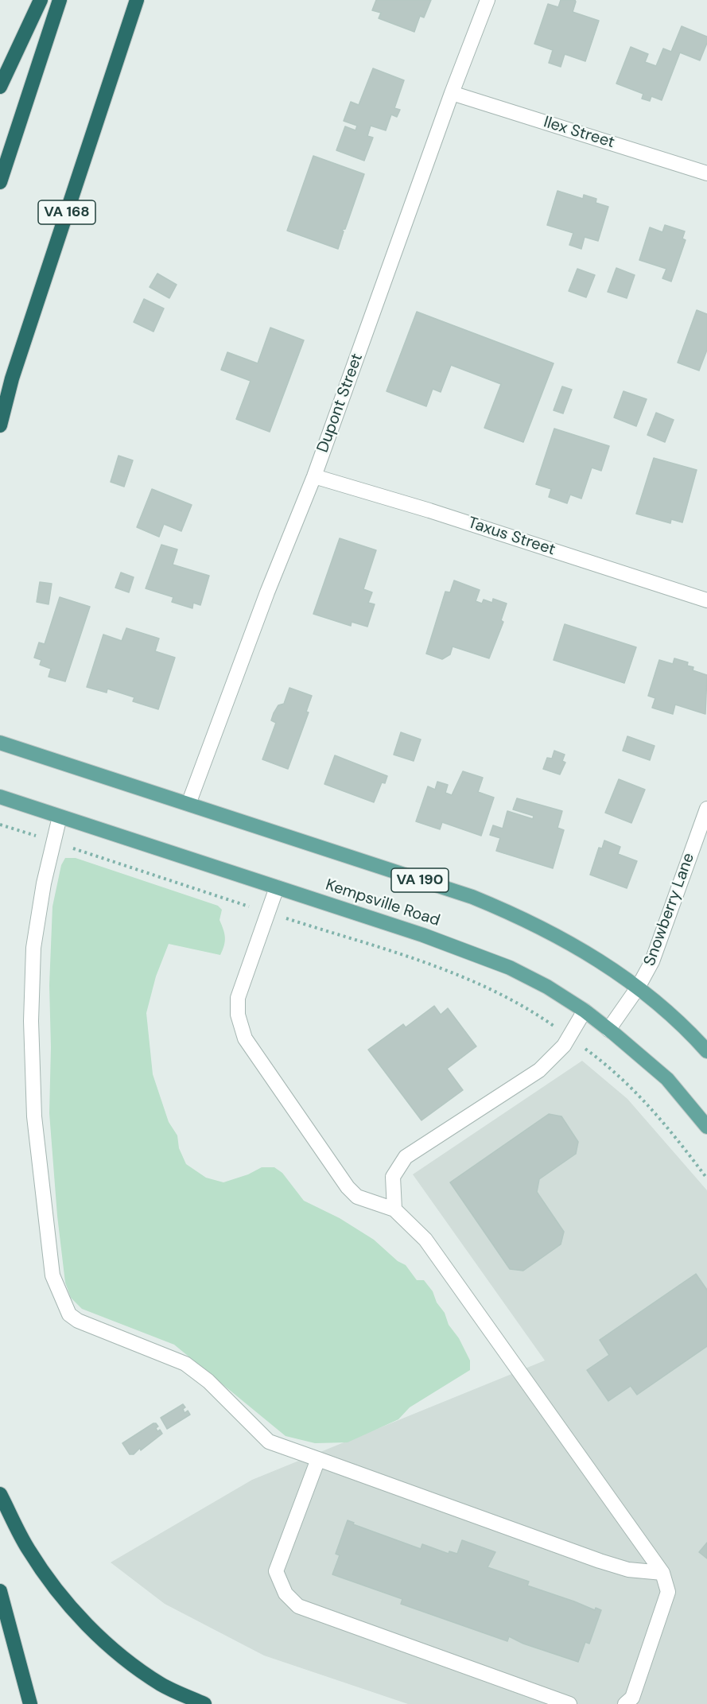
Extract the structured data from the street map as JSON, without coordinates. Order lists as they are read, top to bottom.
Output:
{
  "streets": {
    "highway": ["VA 168"],
    "main road": ["VA 190", "Kempsville Road"],
    "street": [
      "Ilex Street",
      "Dupont Street",
      "Taxus Street",
      "Snowberry Lane"
    ]
  },
  "crossings": [
    ["Ilex Street", "Dupont Street"],
    ["Dupont Street", "Taxus Street"],
    ["Dupont Street", "VA 190"],
    ["VA 190", "Snowberry Lane"],
    ["Kempsville Road", "Snowberry Lane"]
  ]
}
